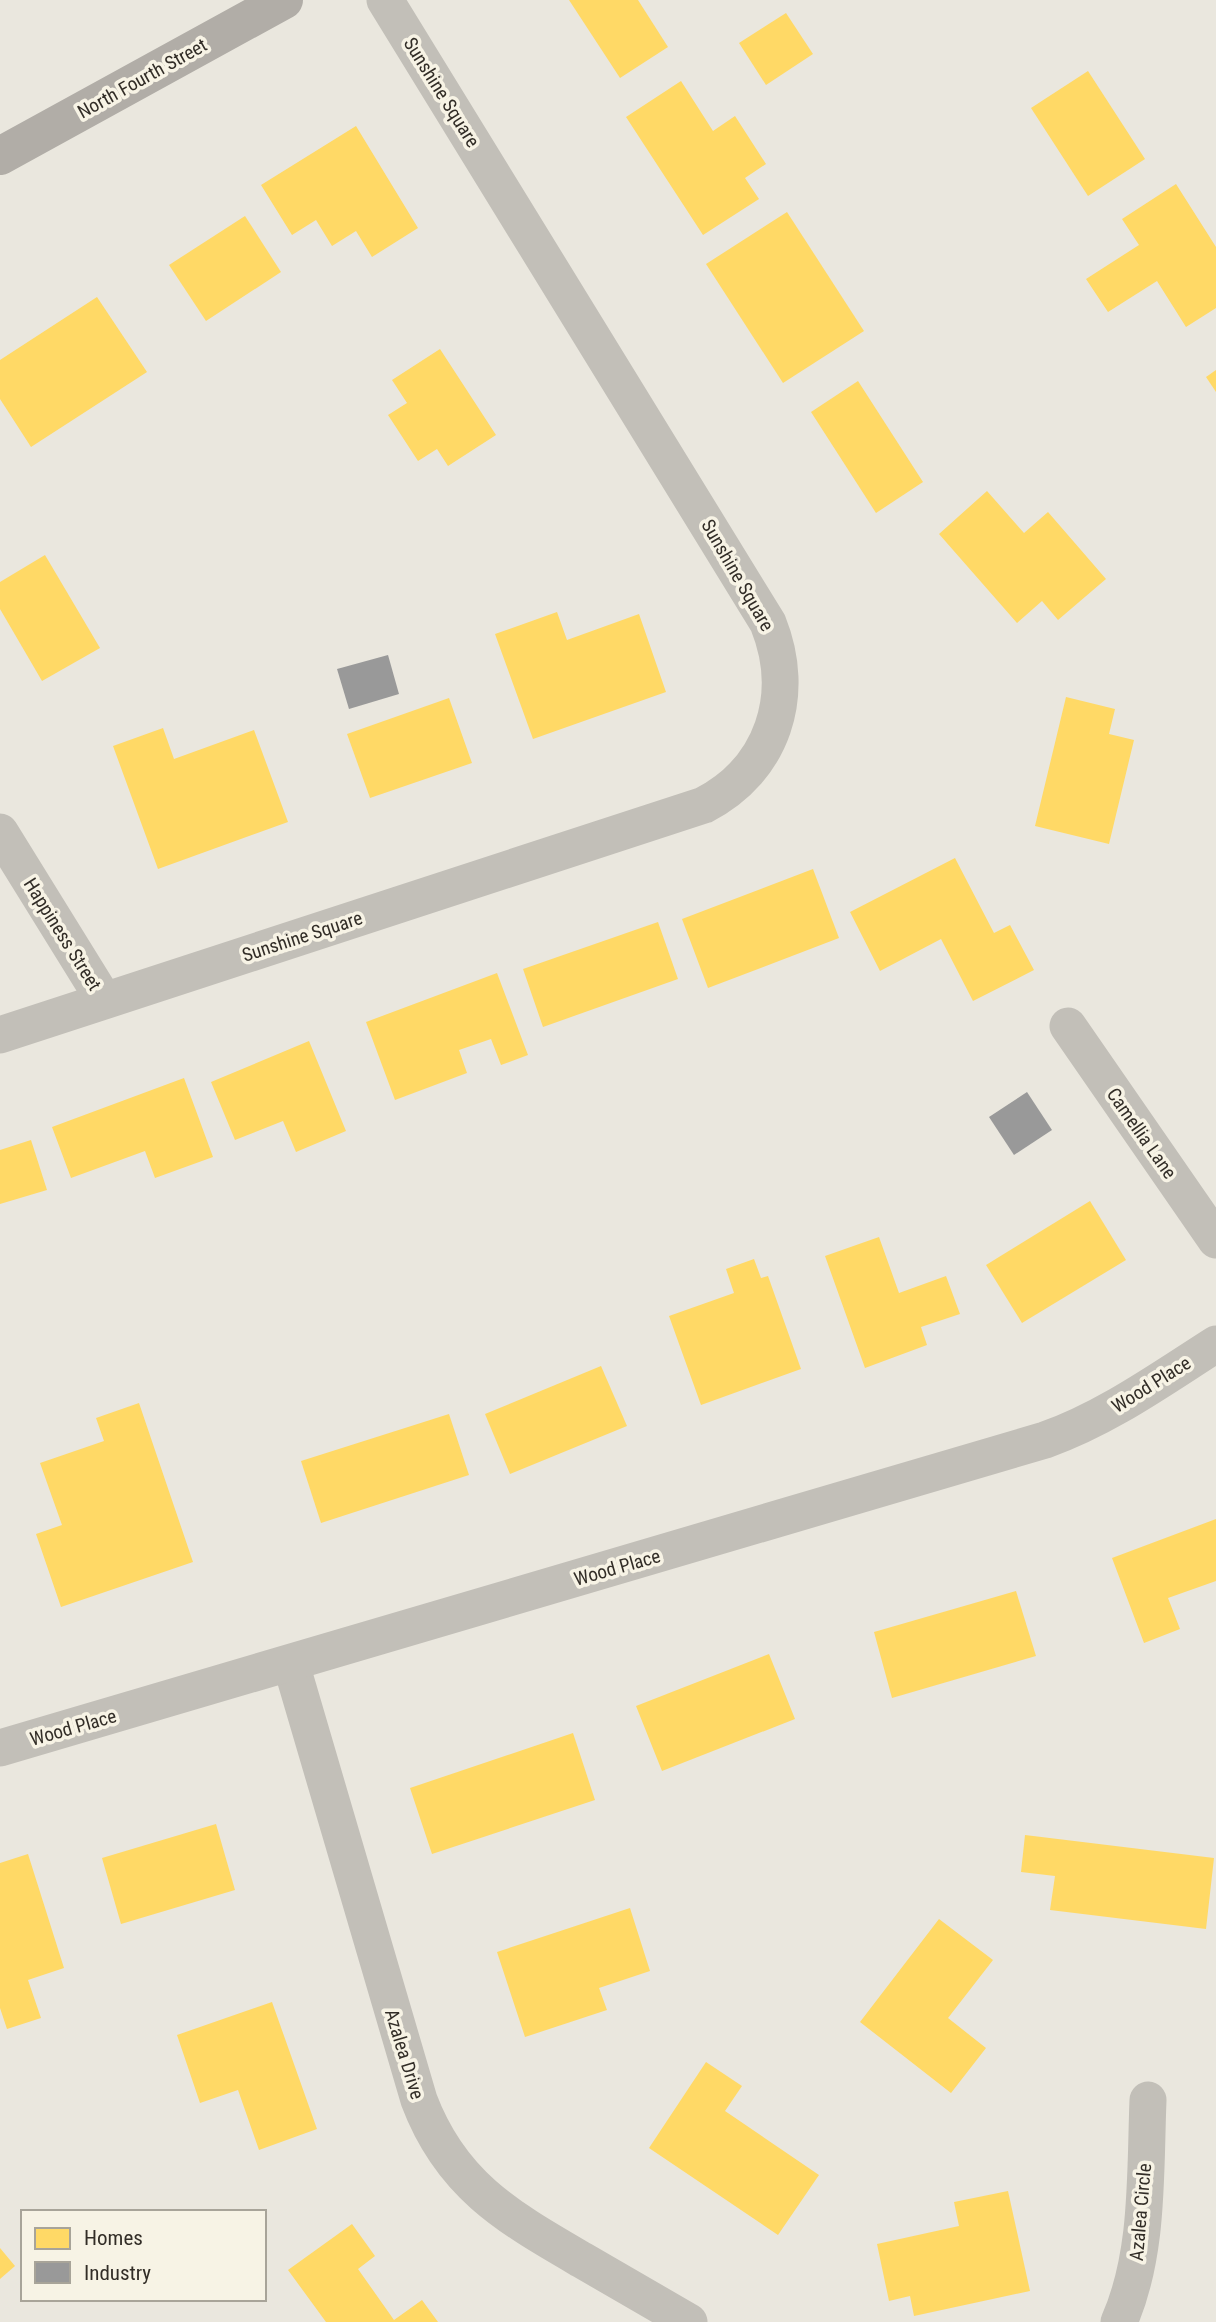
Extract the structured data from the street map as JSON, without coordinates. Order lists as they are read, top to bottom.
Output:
{
  "streets": {
    "main road": ["North Fourth Street"],
    "street": [
      "Sunshine Square",
      "Happiness Street",
      "Camellia Lane",
      "Wood Place",
      "Azalea Drive",
      "Azalea Circle"
    ]
  },
  "crossings": [
    ["Sunshine Square", "Happiness Street"],
    ["Wood Place", "Azalea Drive"]
  ],
  "legend": ["Homes", "Industry"]
}
